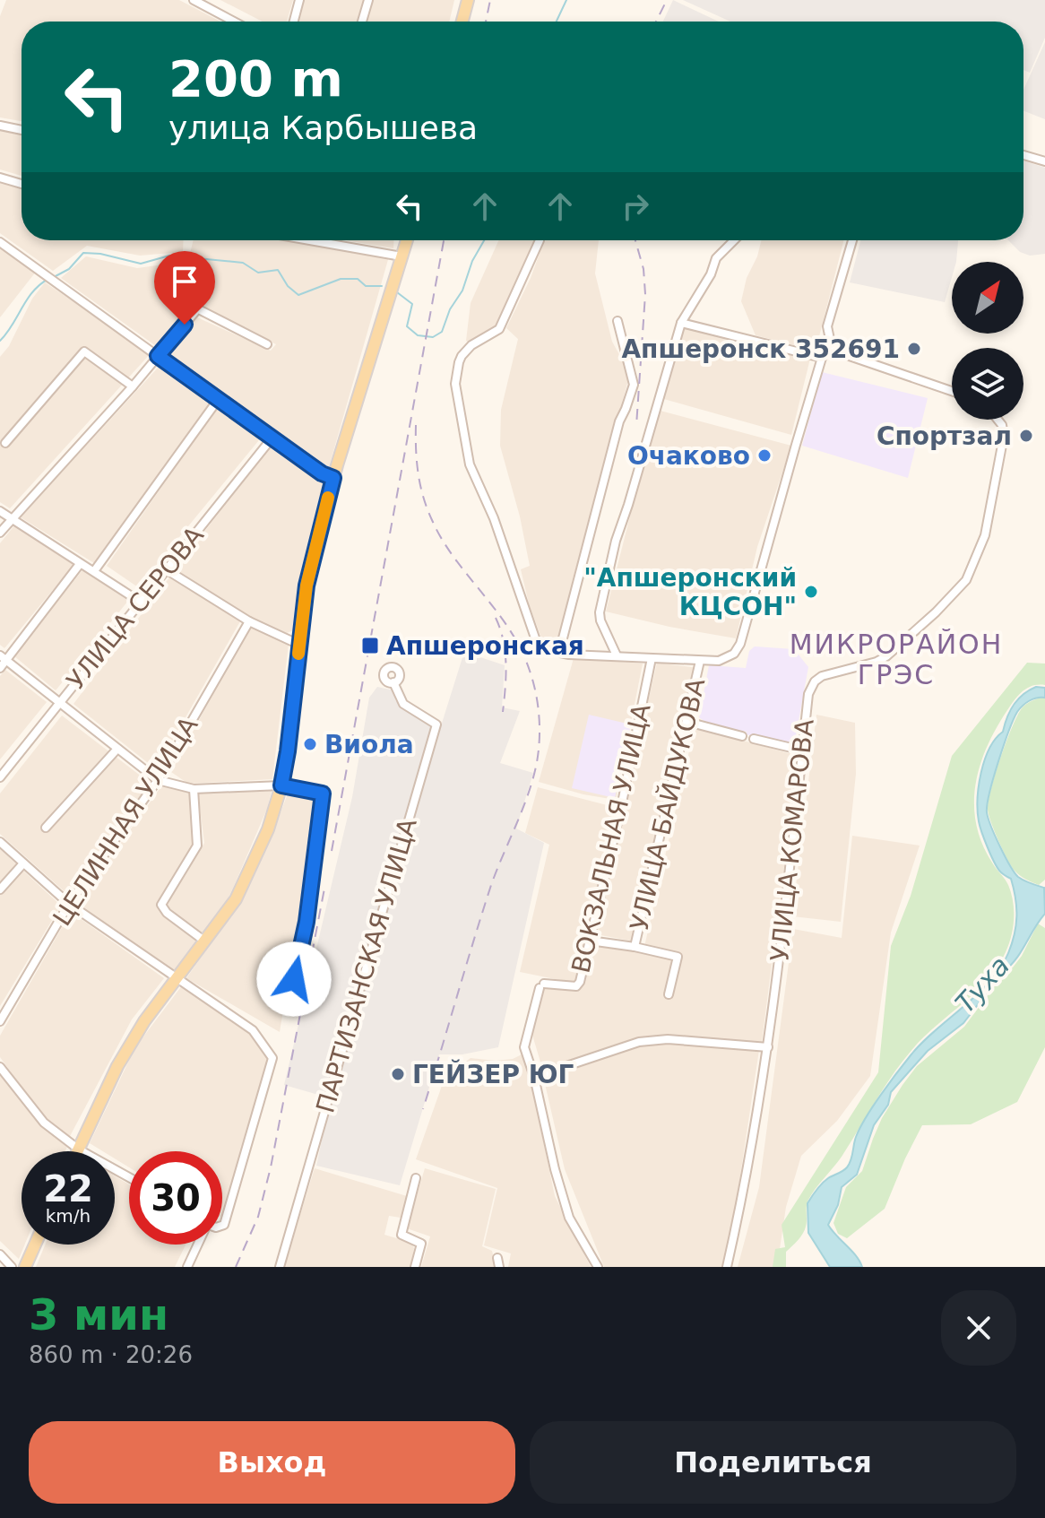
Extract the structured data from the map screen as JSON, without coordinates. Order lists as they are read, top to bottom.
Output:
{
  "streets": {
    "street": [
      "УЛИЦА СЕРОВА",
      "УЛИЦА БАЙДУКОВА",
      "ЦЕЛИННАЯ УЛИЦА",
      "ВОКЗАЛЬНАЯ УЛИЦА",
      "УЛИЦА КОМАРОВА",
      "ПАРТИЗАНСКАЯ УЛИЦА"
    ]
  },
  "districts": ["МИКРОРАЙОН ГРЭС"],
  "water": ["Туха"],
  "places": {
    "other": [
      "Апшеронск 352691",
      "Спортзал",
      "Очаково",
      "\"Апшеронский КЦСОН\"",
      "Виола",
      "ГЕЙЗЕР ЮГ"
    ],
    "transit": ["Апшеронская"]
  },
  "north": "top right",
  "page": {
    "turn": ["200 m", "улица Карбышева"],
    "speed": "22 km/h",
    "limit": "30",
    "heading": ["3 мин", "860 m · 20:26"],
    "buttons": ["Выход", "Поделиться"]
  }
}
